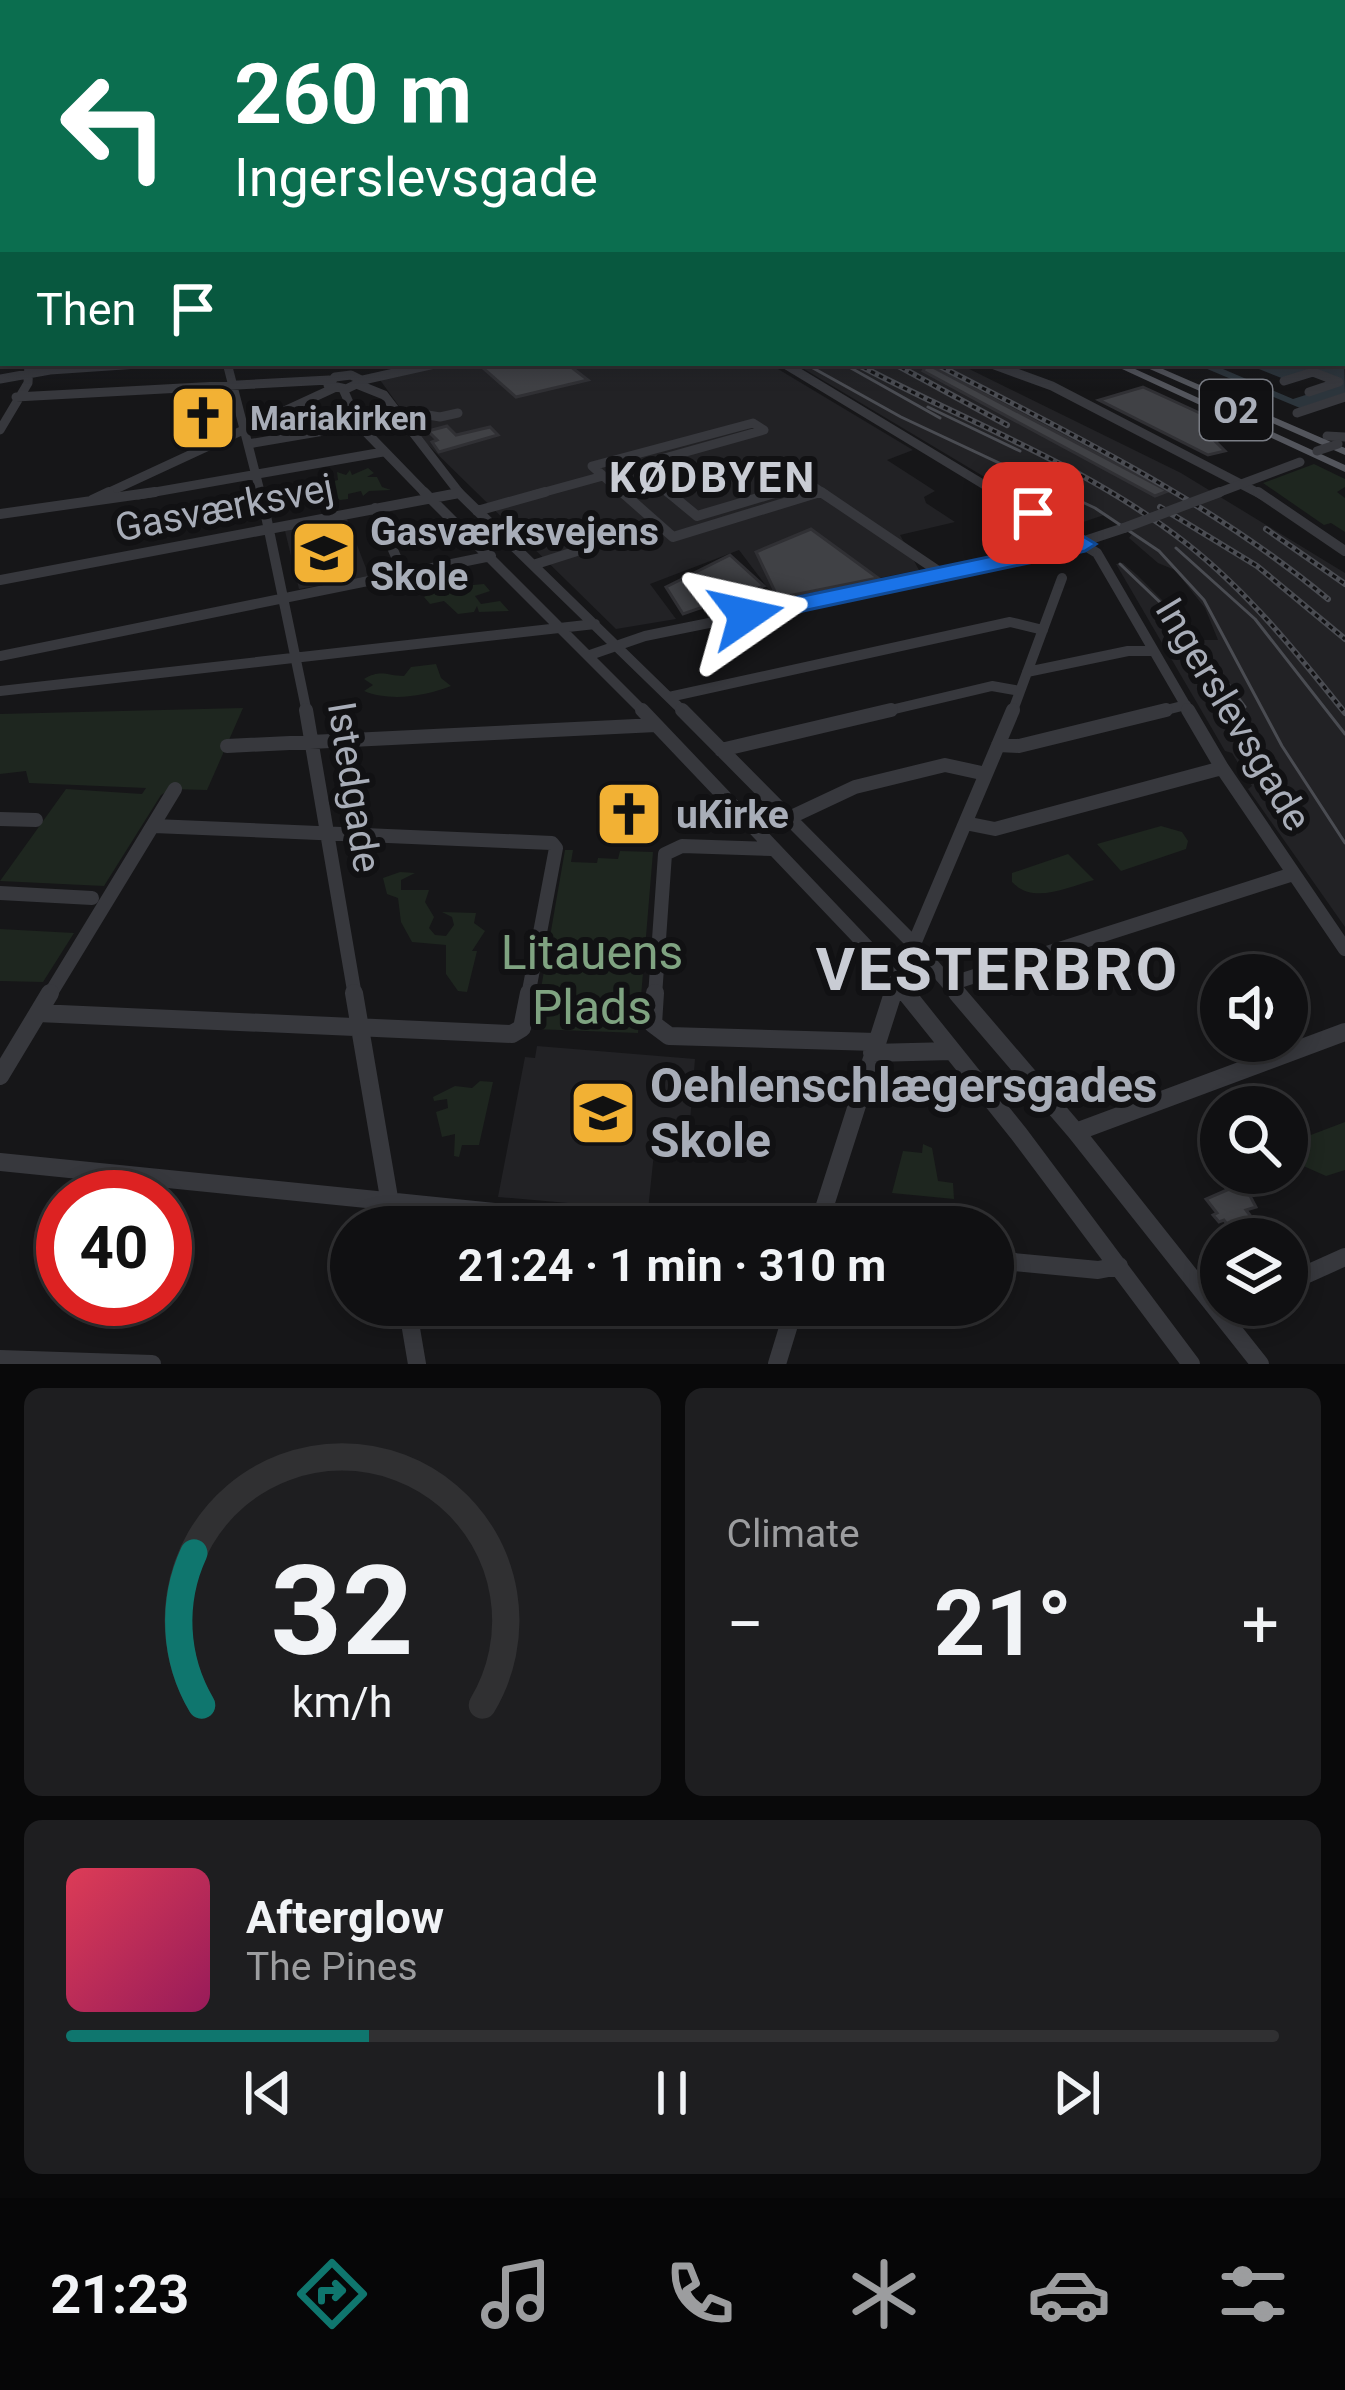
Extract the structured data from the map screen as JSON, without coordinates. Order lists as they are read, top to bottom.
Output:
{
  "streets": {
    "main road": ["O2"],
    "street": ["Gasværksvej", "Ingerslevsgade", "Istedgade"]
  },
  "crossings": [
    ["Gasværksvej", "Istedgade"]
  ],
  "districts": ["KØDBYEN", "VESTERBRO"],
  "parks": ["Litauens Plads"],
  "places": {
    "church": ["Mariakirken", "uKirke"],
    "school or university": ["Gasværksvejens Skole", "Oehlenschlægersgades Skole"]
  },
  "page": {
    "turn": ["260 m", "Ingerslevsgade"],
    "then": "Then",
    "limit": "40",
    "trip": "21:24 · 1 min · 310 m",
    "tile": "Climate",
    "heat": ["−", "21°", "+"],
    "song": ["Afterglow", "The Pines"],
    "tabs": "21:23",
    "gauge": ["32", "km/h"]
  }
}
